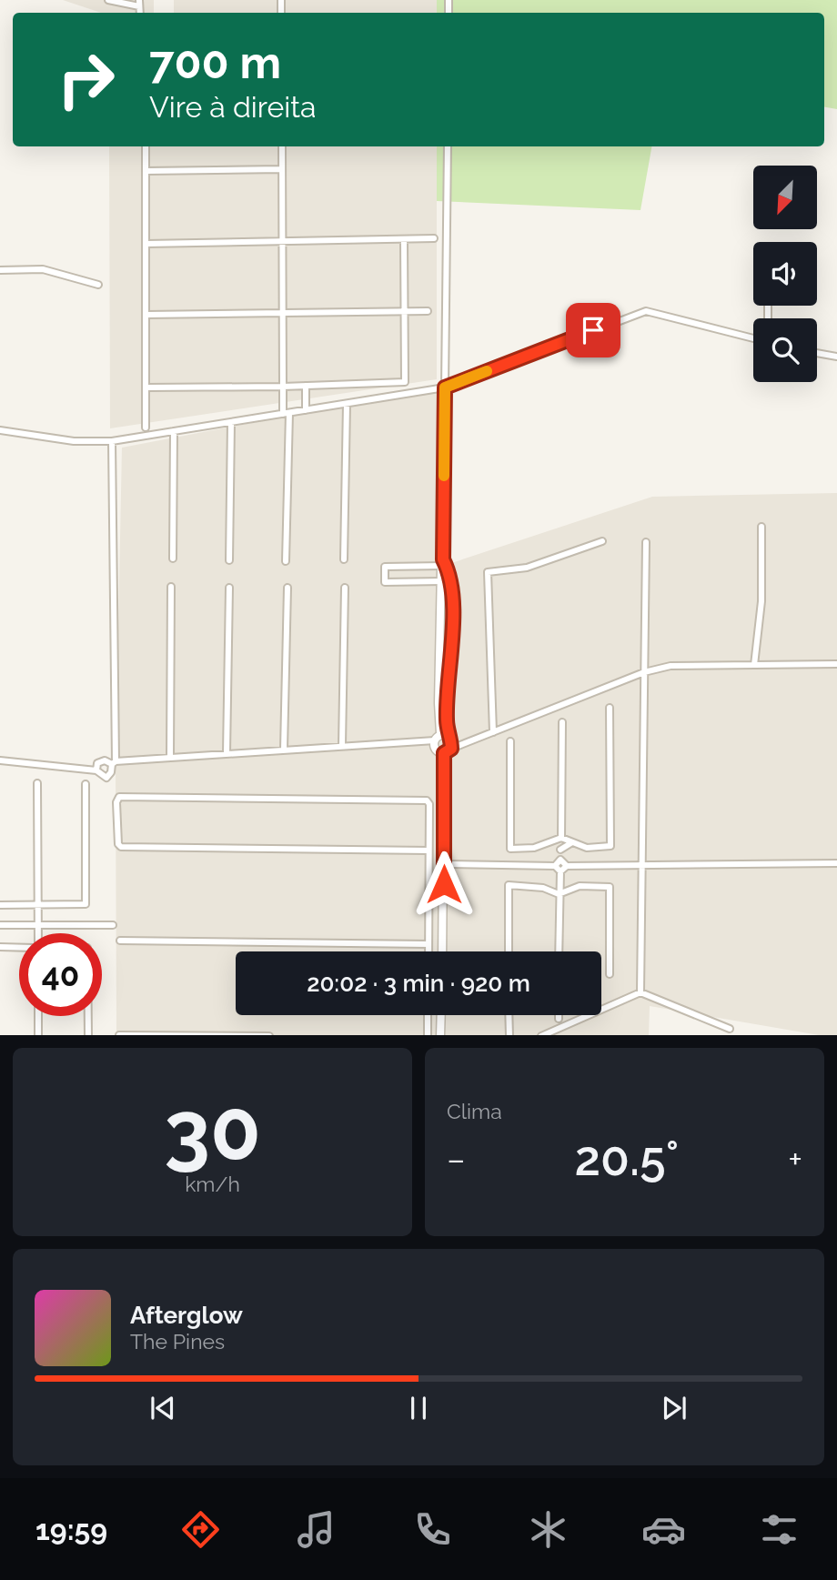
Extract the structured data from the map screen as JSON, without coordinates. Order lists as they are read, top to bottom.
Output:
{
  "north": "bottom left",
  "page": {
    "turn": ["700 m", "Vire à direita"],
    "limit": "40",
    "trip": "20:02 · 3 min · 920 m",
    "tile": [
      ["30", "km/h"],
      "Clima"
    ],
    "heat": ["−", "20.5°", "+"],
    "song": ["Afterglow", "The Pines"],
    "tabs": "19:59"
  }
}
